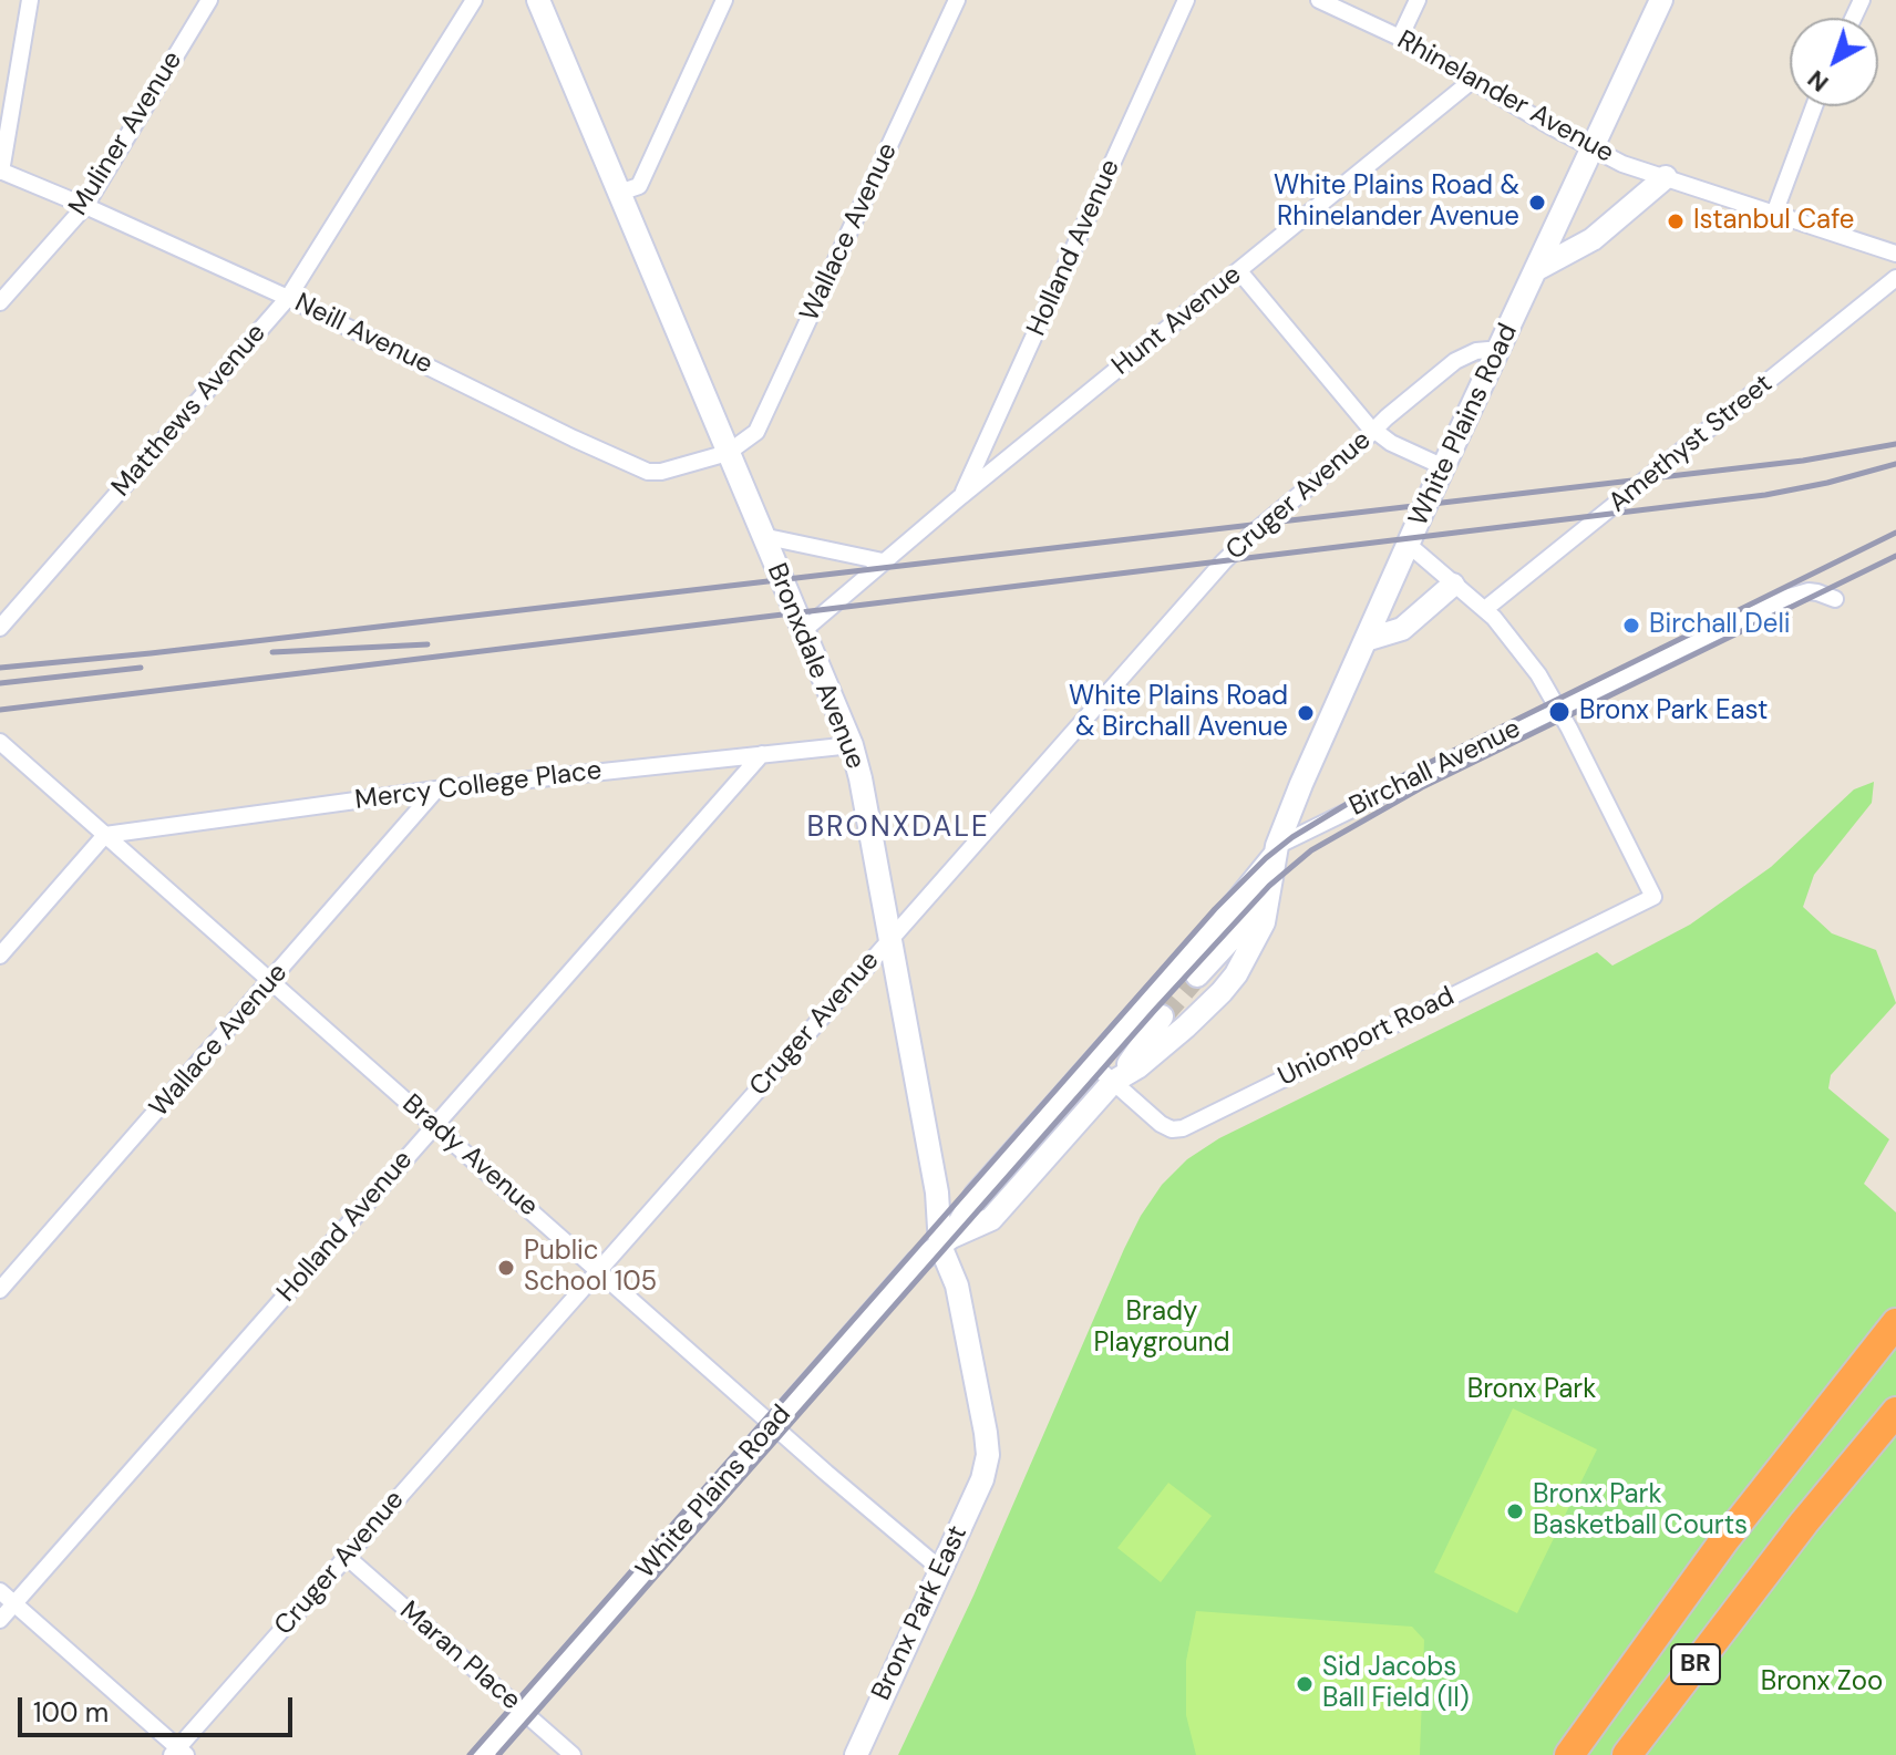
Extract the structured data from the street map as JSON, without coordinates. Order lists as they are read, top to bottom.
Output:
{
  "streets": {
    "highway": ["BR"],
    "main road": ["White Plains Road", "Bronxdale Avenue", "Bronx Park East"],
    "street": [
      "Rhinelander Avenue",
      "Muliner Avenue",
      "Wallace Avenue",
      "Holland Avenue",
      "Hunt Avenue",
      "Neill Avenue",
      "Matthews Avenue",
      "Amethyst Street",
      "Cruger Avenue",
      "Birchall Avenue",
      "Mercy College Place",
      "Unionport Road",
      "Brady Avenue",
      "Maran Place"
    ]
  },
  "crossings": [
    ["Rhinelander Avenue", "Hunt Avenue"],
    ["Rhinelander Avenue", "White Plains Road"],
    ["Muliner Avenue", "Neill Avenue"],
    ["Wallace Avenue", "Neill Avenue"],
    ["Wallace Avenue", "Bronxdale Avenue"],
    ["Wallace Avenue", "Mercy College Place"],
    ["Wallace Avenue", "Brady Avenue"],
    ["Holland Avenue", "Hunt Avenue"],
    ["Holland Avenue", "Mercy College Place"],
    ["Holland Avenue", "Brady Avenue"],
    ["Hunt Avenue", "Bronxdale Avenue"],
    ["Neill Avenue", "Matthews Avenue"],
    ["Neill Avenue", "Bronxdale Avenue"],
    ["White Plains Road", "Cruger Avenue"],
    ["White Plains Road", "Bronxdale Avenue"],
    ["White Plains Road", "Birchall Avenue"],
    ["White Plains Road", "Unionport Road"],
    ["White Plains Road", "Brady Avenue"],
    ["White Plains Road", "Maran Place"],
    ["Cruger Avenue", "Bronxdale Avenue"],
    ["Cruger Avenue", "Brady Avenue"],
    ["Cruger Avenue", "Maran Place"],
    ["Bronxdale Avenue", "Mercy College Place"],
    ["Bronxdale Avenue", "Bronx Park East"],
    ["Birchall Avenue", "Unionport Road"],
    ["Mercy College Place", "Brady Avenue"],
    ["Brady Avenue", "Bronx Park East"]
  ],
  "districts": ["BRONXDALE"],
  "parks": ["Brady Playground", "Bronx Park", "Bronx Zoo"],
  "places": [
    "White Plains Road & Rhinelander Avenue",
    "Istanbul Cafe",
    "Birchall Deli",
    "Bronx Park East",
    "White Plains Road & Birchall Avenue",
    "Public School 105",
    "Bronx Park Basketball Courts",
    "Sid Jacobs Ball Field (II)"
  ],
  "scale_bar": "100 m",
  "north": "bottom left"
}
